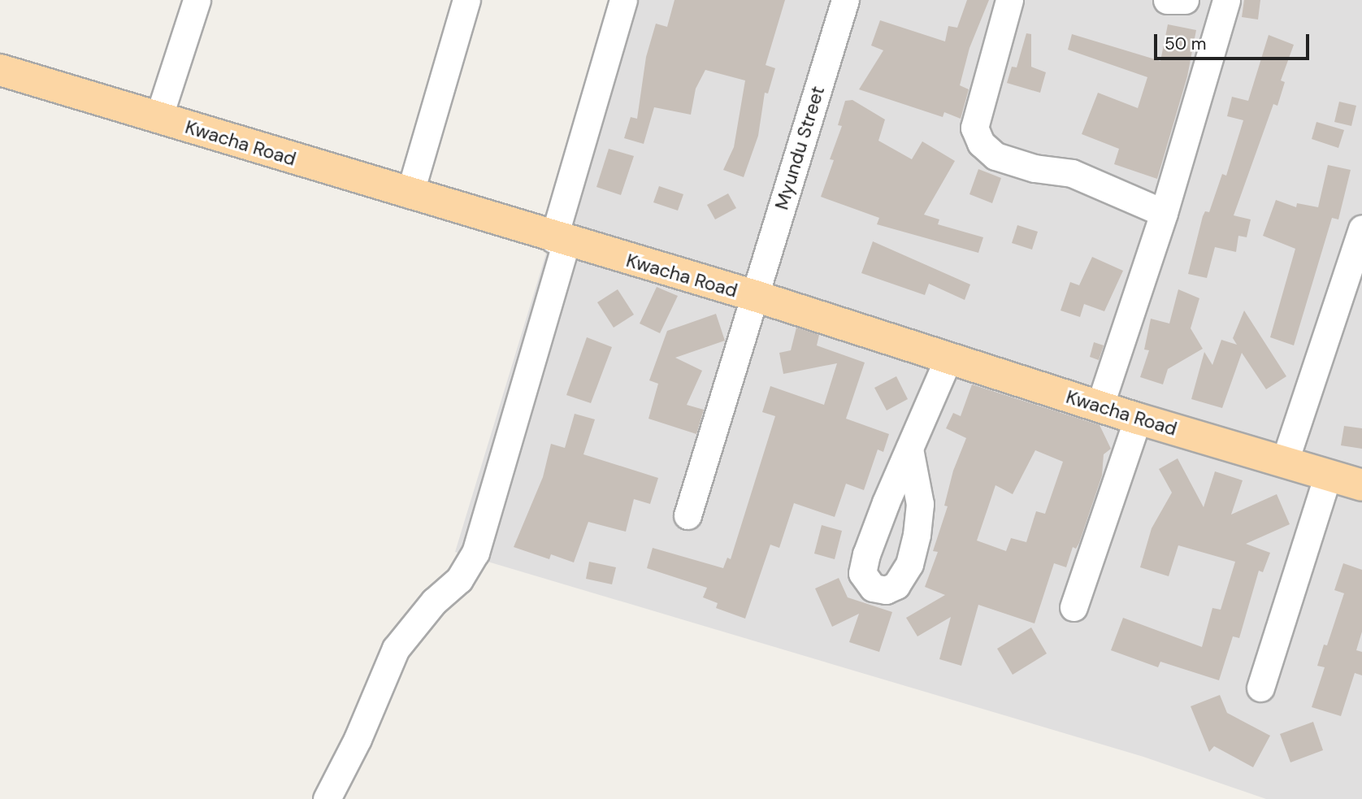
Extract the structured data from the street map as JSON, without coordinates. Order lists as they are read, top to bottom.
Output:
{
  "streets": {
    "main road": ["Kwacha Road"],
    "street": ["Myundu Street"]
  },
  "crossings": [
    ["Kwacha Road", "Myundu Street"]
  ],
  "scale_bar": "50 m"
}
